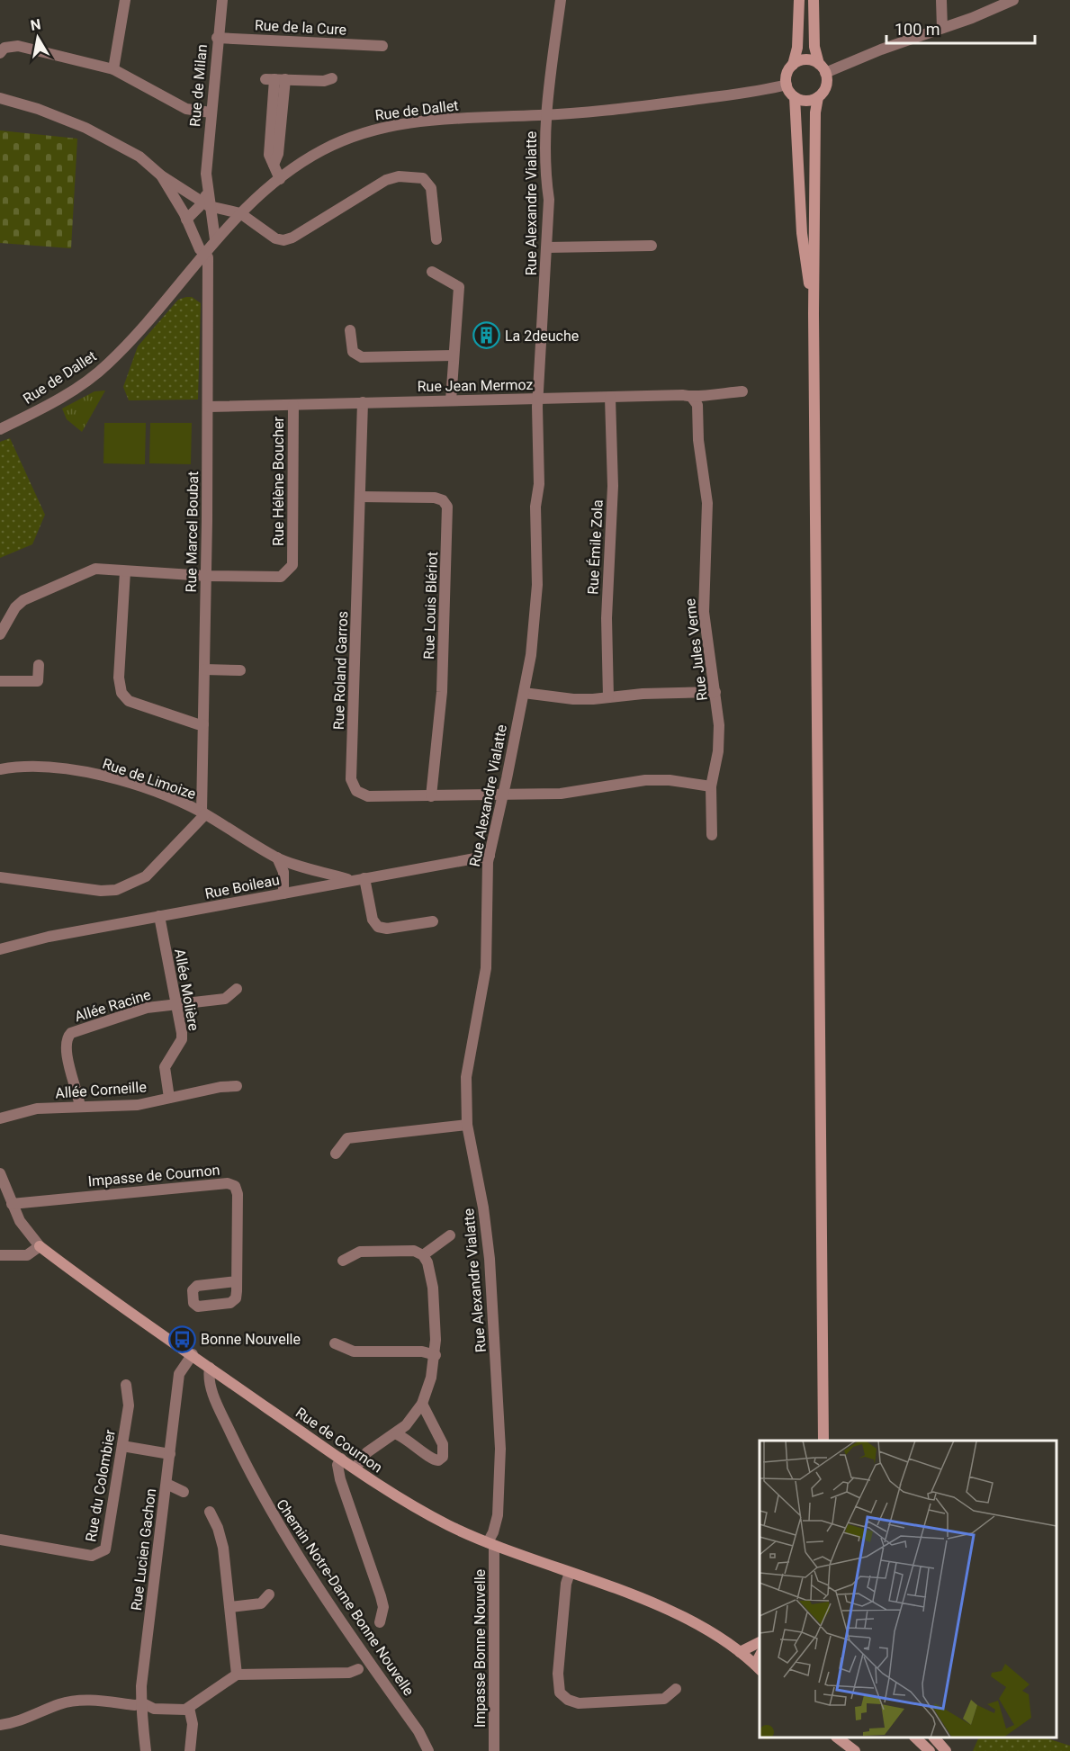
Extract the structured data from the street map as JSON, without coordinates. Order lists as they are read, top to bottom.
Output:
{
  "streets": {
    "main road": ["Rue de Cournon"],
    "street": [
      "Rue de la Cure",
      "Rue de Milan",
      "Rue de Dallet",
      "Rue Alexandre Vialatte",
      "Rue Jean Mermoz",
      "Rue Hélène Boucher",
      "Rue Marcel Boubat",
      "Rue Émile Zola",
      "Rue Louis Blériot",
      "Rue Jules Verne",
      "Rue Roland Garros",
      "Rue de Limoize",
      "Rue Boileau",
      "Allée Molière",
      "Allée Racine",
      "Allée Corneille",
      "Impasse de Cournon",
      "Rue du Colombier",
      "Rue Lucien Gachon",
      "Chemin Notre-Dame Bonne Nouvelle",
      "Impasse Bonne Nouvelle"
    ]
  },
  "crossings": [
    ["Rue de la Cure", "Rue de Milan"],
    ["Rue de Milan", "Rue de Dallet"],
    ["Rue de Dallet", "Rue Alexandre Vialatte"],
    ["Rue de Dallet", "Rue Marcel Boubat"],
    ["Rue Alexandre Vialatte", "Rue Jean Mermoz"],
    ["Rue Alexandre Vialatte", "Rue Roland Garros"],
    ["Rue Alexandre Vialatte", "Rue Boileau"],
    ["Rue Alexandre Vialatte", "Rue de Cournon"],
    ["Rue Alexandre Vialatte", "Impasse Bonne Nouvelle"],
    ["Rue Jean Mermoz", "Rue Hélène Boucher"],
    ["Rue Jean Mermoz", "Rue Marcel Boubat"],
    ["Rue Jean Mermoz", "Rue Émile Zola"],
    ["Rue Jean Mermoz", "Rue Jules Verne"],
    ["Rue Jean Mermoz", "Rue Roland Garros"],
    ["Rue Hélène Boucher", "Rue Marcel Boubat"],
    ["Rue Marcel Boubat", "Rue de Limoize"],
    ["Rue Louis Blériot", "Rue Roland Garros"],
    ["Rue Jules Verne", "Rue Roland Garros"],
    ["Rue de Limoize", "Rue Boileau"],
    ["Rue Boileau", "Allée Molière"],
    ["Allée Molière", "Allée Racine"],
    ["Allée Molière", "Allée Corneille"],
    ["Allée Racine", "Allée Corneille"],
    ["Impasse de Cournon", "Rue de Cournon"],
    ["Rue de Cournon", "Rue Lucien Gachon"],
    ["Rue de Cournon", "Chemin Notre-Dame Bonne Nouvelle"],
    ["Rue de Cournon", "Impasse Bonne Nouvelle"]
  ],
  "places": {
    "building": ["La 2deuche"],
    "bus stop": ["Bonne Nouvelle"]
  },
  "scale_bar": "100 m",
  "north": "top"
}
